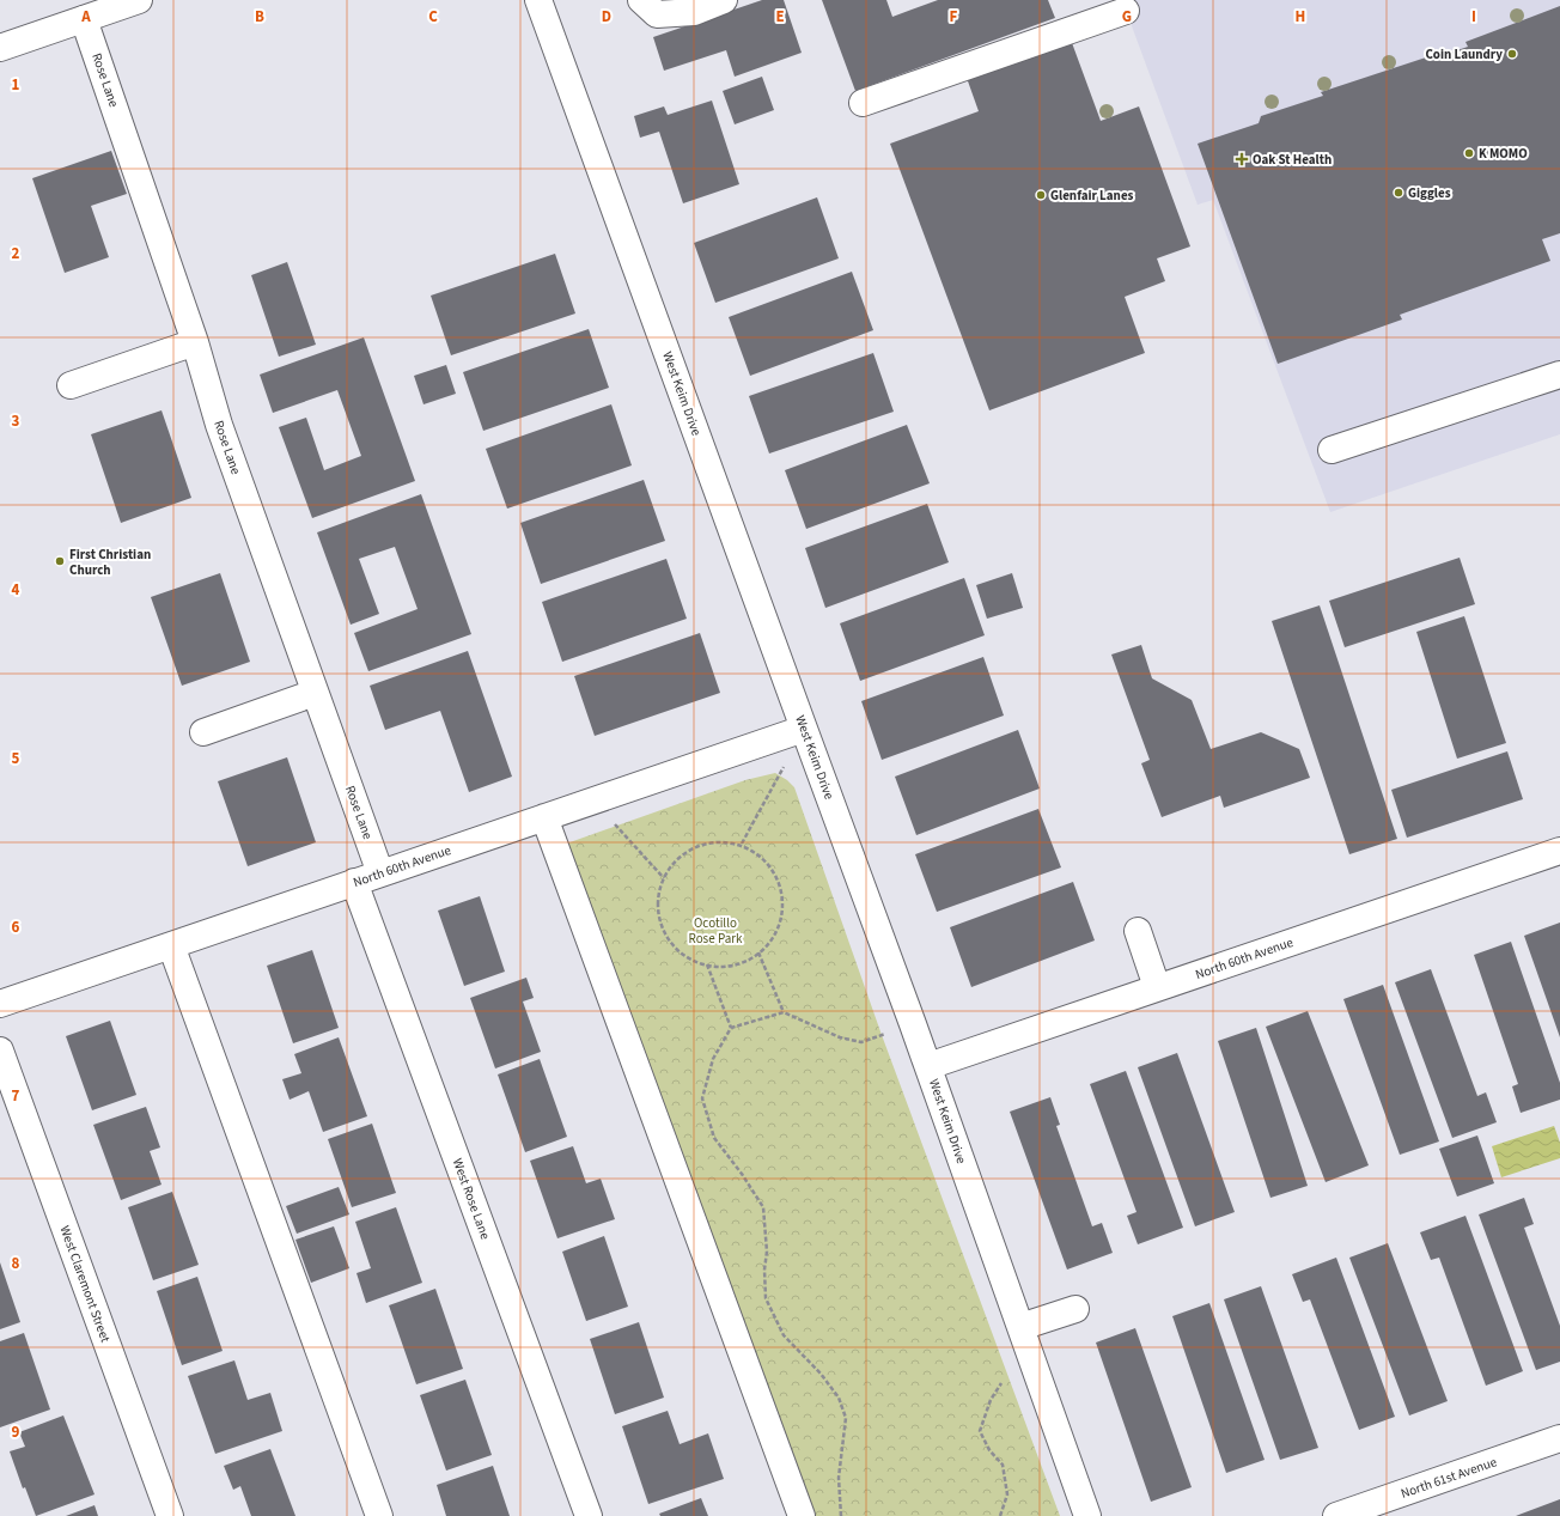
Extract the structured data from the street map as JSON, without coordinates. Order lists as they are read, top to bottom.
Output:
{
  "streets": {
    "street": [
      "Rose Lane",
      "West Keim Drive",
      "North 60th Avenue",
      "West Rose Lane",
      "West Claremont Street",
      "North 61st Avenue"
    ]
  },
  "crossings": [
    ["Rose Lane", "North 60th Avenue"],
    ["West Keim Drive", "North 60th Avenue"],
    ["North 60th Avenue", "West Rose Lane"]
  ],
  "parks": ["Ocotillo Rose Park"],
  "places": {
    "other": [
      "Coin Laundry",
      "K MOMO",
      "Giggles",
      "Glenfair Lanes",
      "First Christian Church"
    ],
    "health": ["Oak St Health"]
  },
  "grid": {
    "columns": [
      "A",
      "B",
      "C",
      "D",
      "E",
      "F",
      "G",
      "H",
      "I"
    ],
    "rows": [
      "1",
      "2",
      "3",
      "4",
      "5",
      "6",
      "7",
      "8",
      "9"
    ]
  }
}
